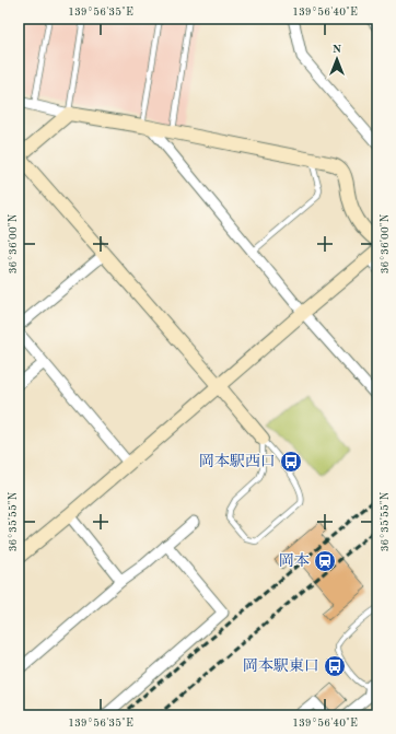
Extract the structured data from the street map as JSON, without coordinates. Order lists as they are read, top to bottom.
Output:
{
  "places": {
    "bus stop": ["岡本駅西口", "岡本駅東口"],
    "station": ["岡本"]
  },
  "north": "top",
  "coordinates": [
    "139°56'35\"E",
    "139°56'40\"E",
    "36°36'00\"N",
    "36°35'55\"N"
  ]
}
